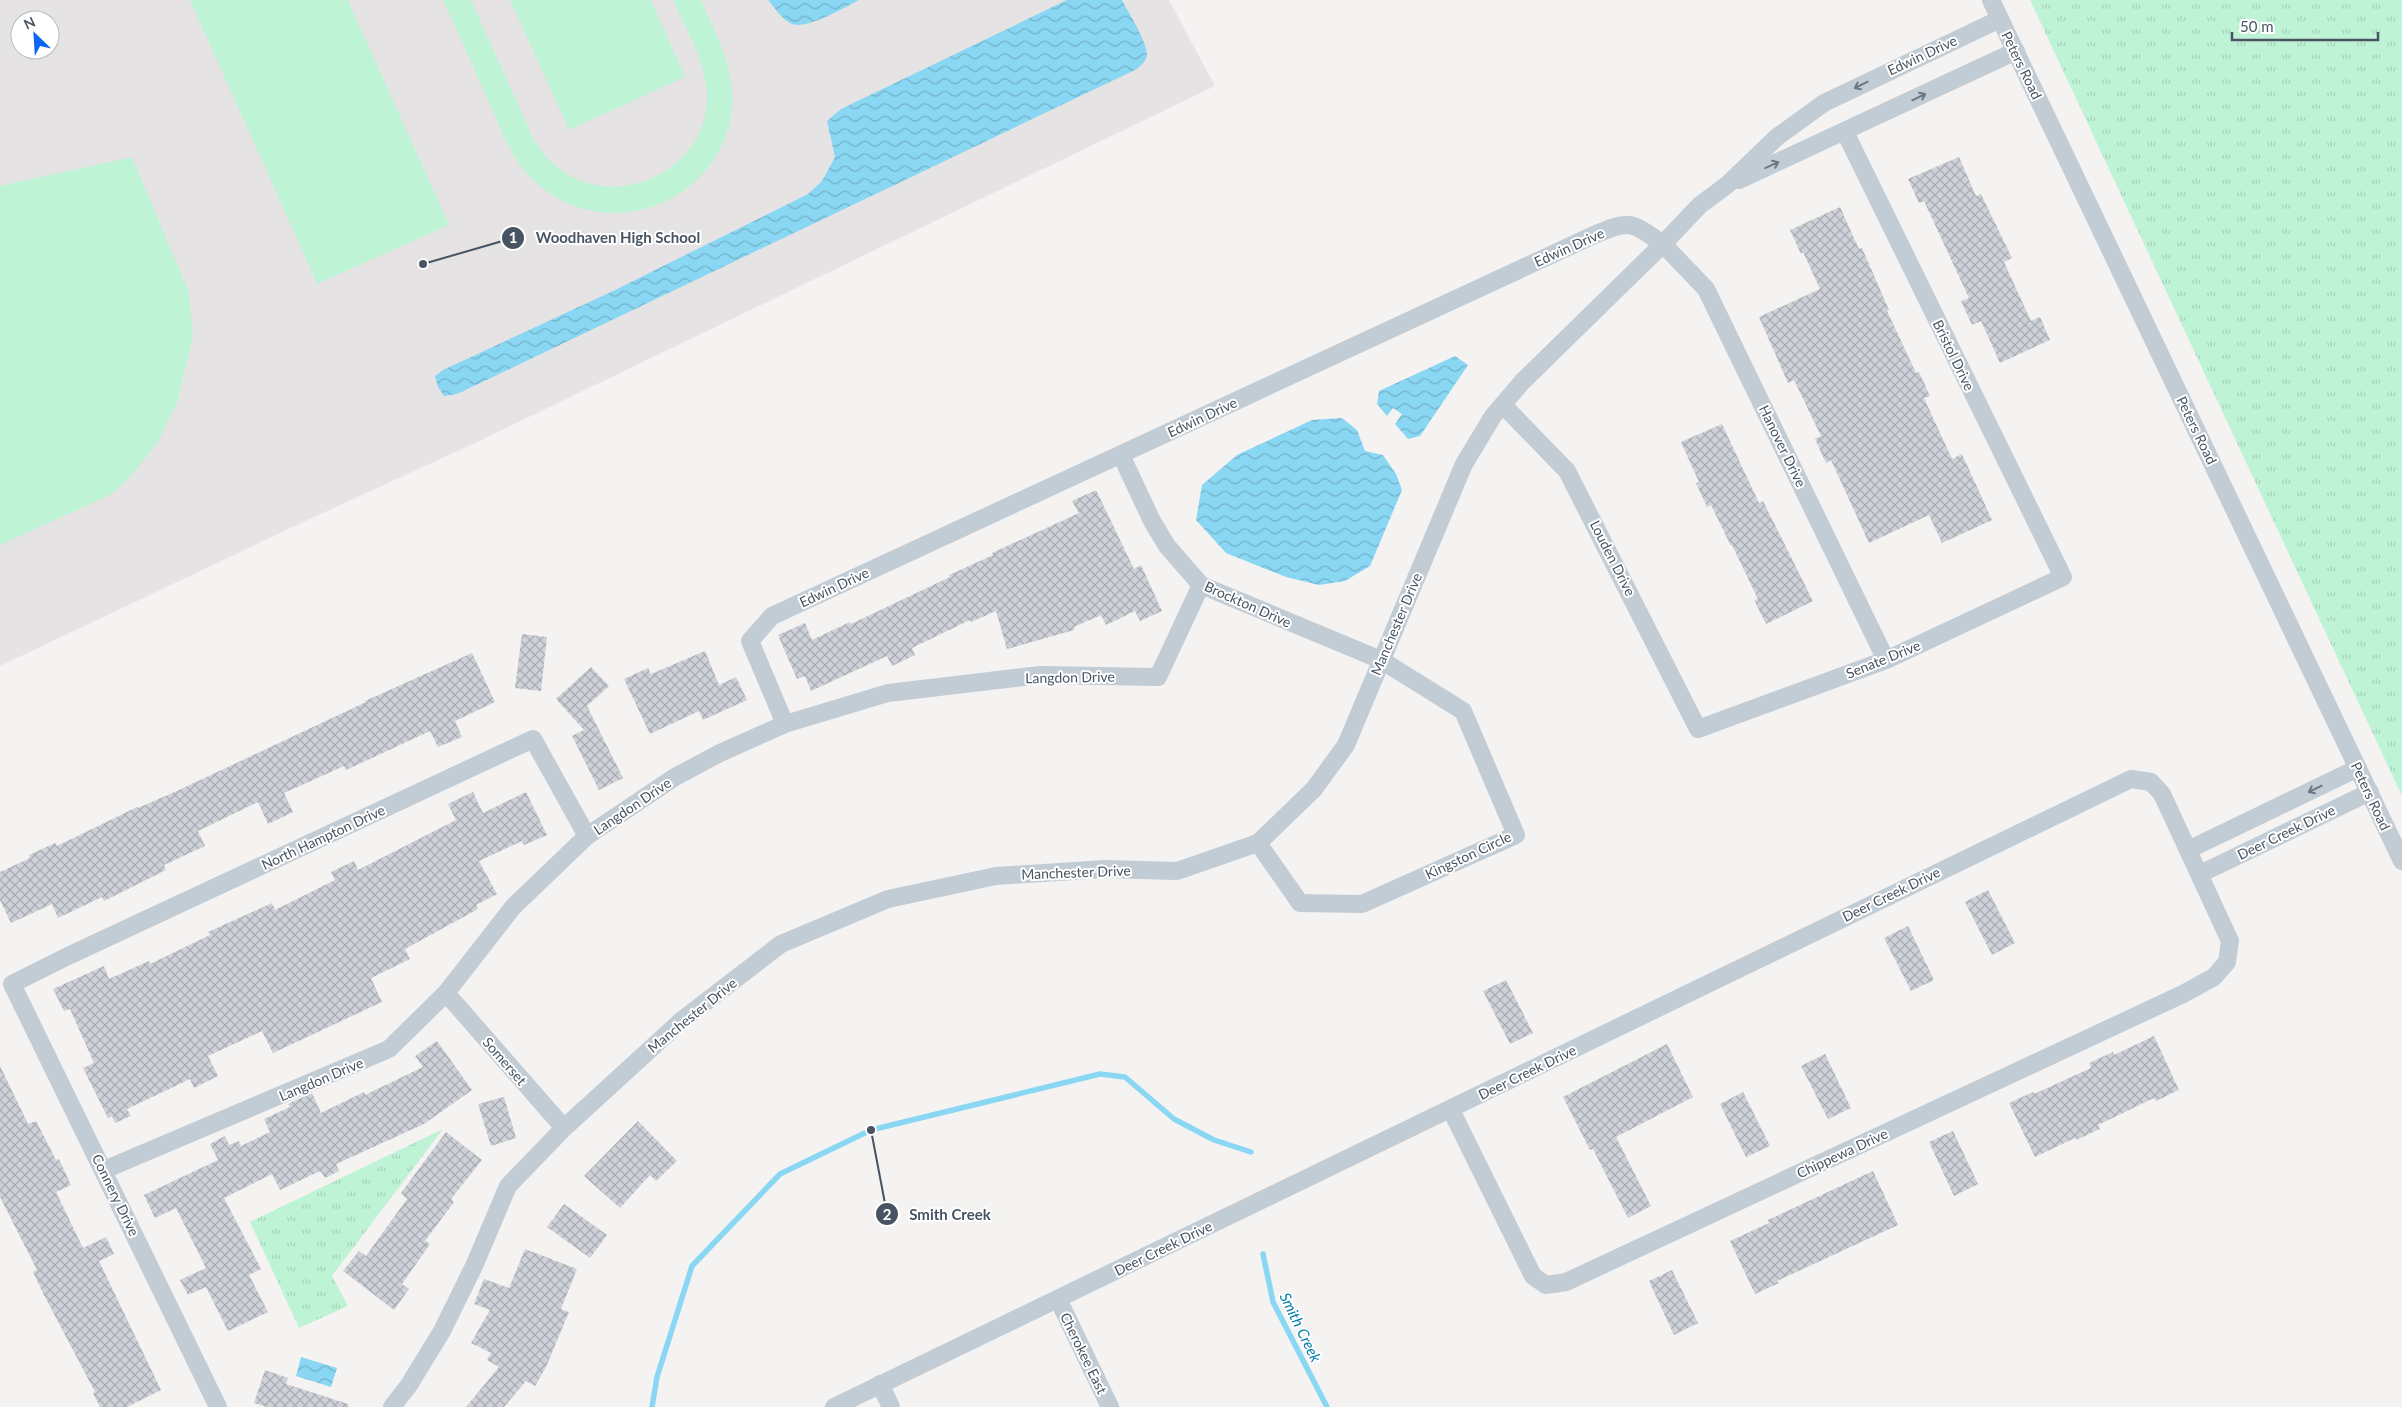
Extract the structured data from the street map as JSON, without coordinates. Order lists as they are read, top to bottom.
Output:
{
  "streets": {
    "street": [
      "Edwin Drive",
      "Peters Road",
      "Bristol Drive",
      "Hanover Drive",
      "Louden Drive",
      "Brockton Drive",
      "Manchester Drive",
      "Senate Drive",
      "Langdon Drive",
      "Deer Creek Drive",
      "North Hampton Drive",
      "Kingston Circle",
      "Somerset",
      "Chippewa Drive",
      "Connery Drive",
      "Cherokee East"
    ]
  },
  "crossings": [
    ["Edwin Drive", "Peters Road"],
    ["Edwin Drive", "Bristol Drive"],
    ["Edwin Drive", "Hanover Drive"],
    ["Edwin Drive", "Brockton Drive"],
    ["Edwin Drive", "Manchester Drive"],
    ["Edwin Drive", "Langdon Drive"],
    ["Peters Road", "Deer Creek Drive"],
    ["Bristol Drive", "Senate Drive"],
    ["Hanover Drive", "Manchester Drive"],
    ["Hanover Drive", "Senate Drive"],
    ["Louden Drive", "Manchester Drive"],
    ["Louden Drive", "Senate Drive"],
    ["Brockton Drive", "Manchester Drive"],
    ["Brockton Drive", "Langdon Drive"],
    ["Brockton Drive", "Kingston Circle"],
    ["Manchester Drive", "Kingston Circle"],
    ["Manchester Drive", "Somerset"],
    ["Langdon Drive", "North Hampton Drive"],
    ["Langdon Drive", "Somerset"],
    ["Langdon Drive", "Connery Drive"],
    ["Deer Creek Drive", "Chippewa Drive"],
    ["Deer Creek Drive", "Cherokee East"],
    ["North Hampton Drive", "Connery Drive"]
  ],
  "water": ["Smith Creek"],
  "places": ["Woodhaven High School", "Smith Creek"],
  "scale_bar": "50 m",
  "north": "top left"
}
